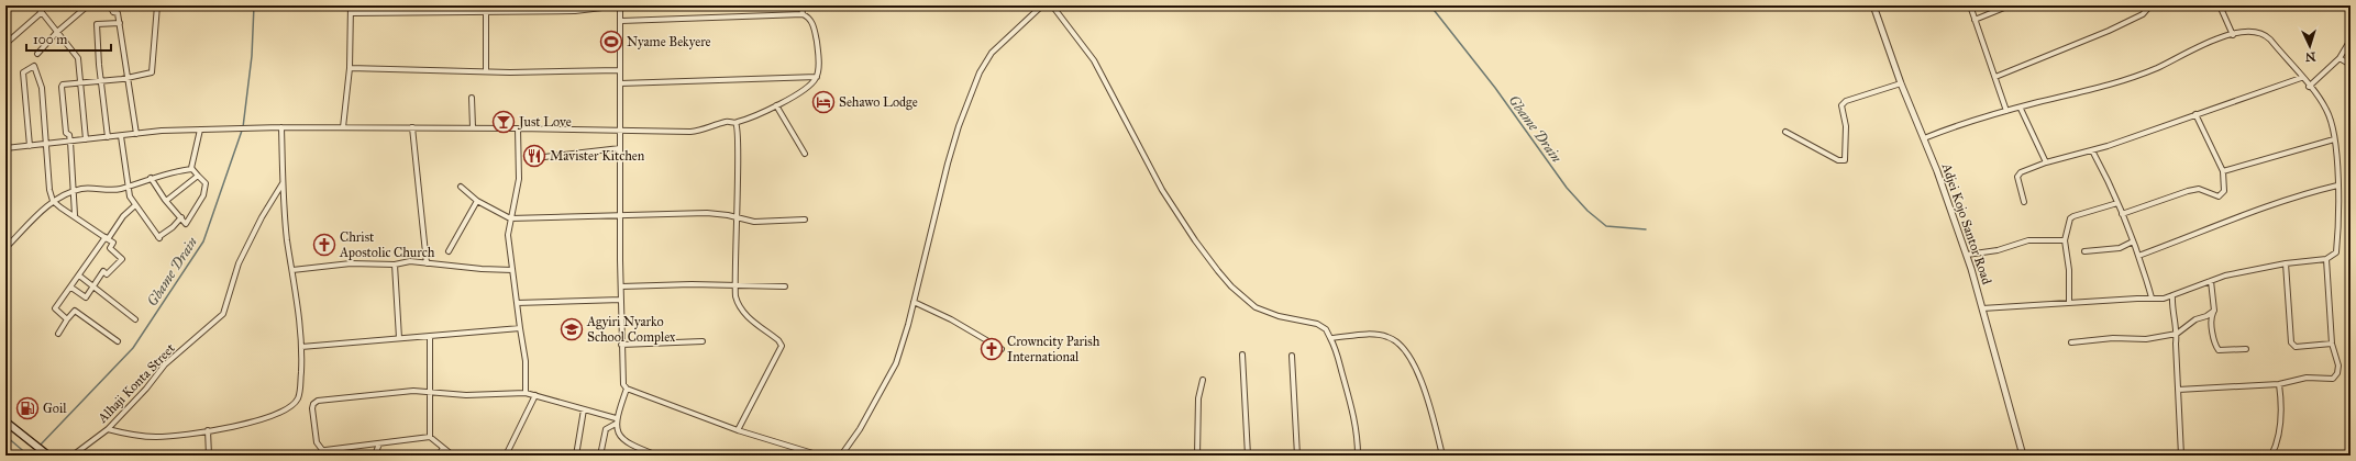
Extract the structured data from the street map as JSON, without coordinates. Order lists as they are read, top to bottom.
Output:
{
  "streets": {
    "street": ["Adjei Kojo Santor Road", "Alhaji Konta Street"]
  },
  "water": ["Gbame Drain"],
  "places": {
    "sports": ["Nyame Bekyere"],
    "hotel": ["Sehawo Lodge"],
    "bar": ["Just Love"],
    "restaurant": ["Mavister Kitchen"],
    "church": ["Christ Apostolic Church", "Crowncity Parish International"],
    "school or university": ["Agyiri Nyarko School Complex"],
    "fuel station": ["Goil"]
  },
  "scale_bar": "100 m",
  "north": "bottom"
}
